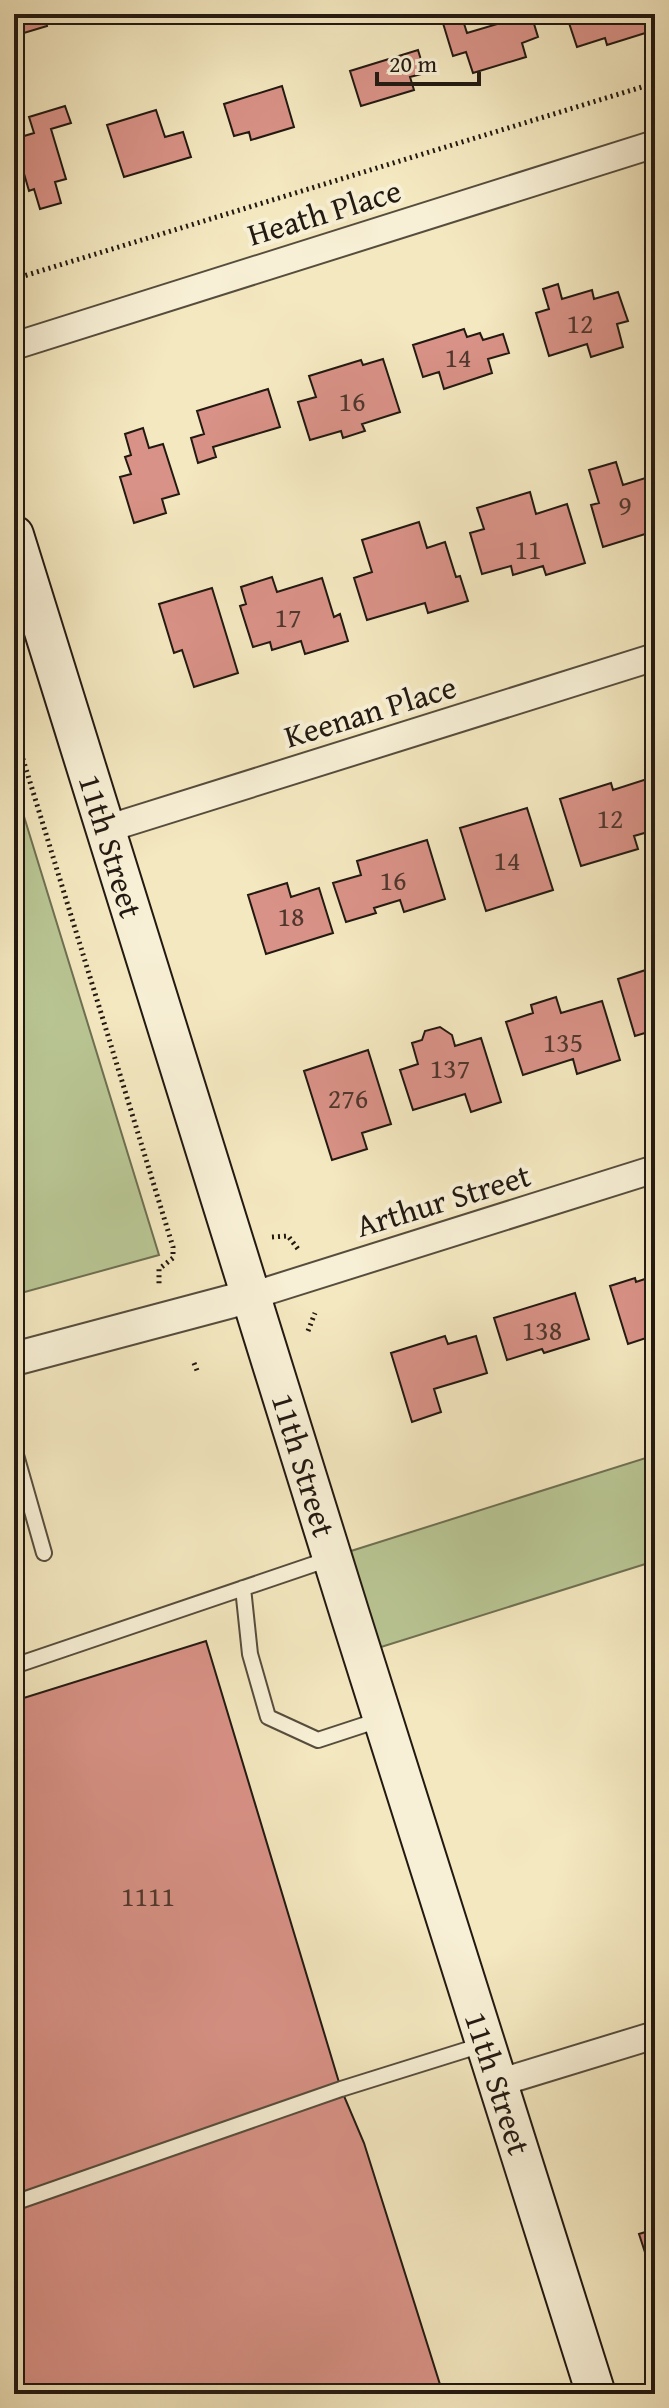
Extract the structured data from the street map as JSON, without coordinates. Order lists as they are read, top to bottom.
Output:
{
  "streets": {
    "main road": ["11th Street"],
    "street": ["Heath Place", "Keenan Place", "Arthur Street"]
  },
  "crossings": [
    ["Keenan Place", "11th Street"],
    ["11th Street", "Arthur Street"]
  ],
  "house_numbers": [
    "12",
    "14",
    "16",
    "9",
    "11",
    "17",
    "12",
    "14",
    "16",
    "18",
    "135",
    "137",
    "276",
    "138",
    "1111"
  ],
  "scale_bar": "20 m"
}
